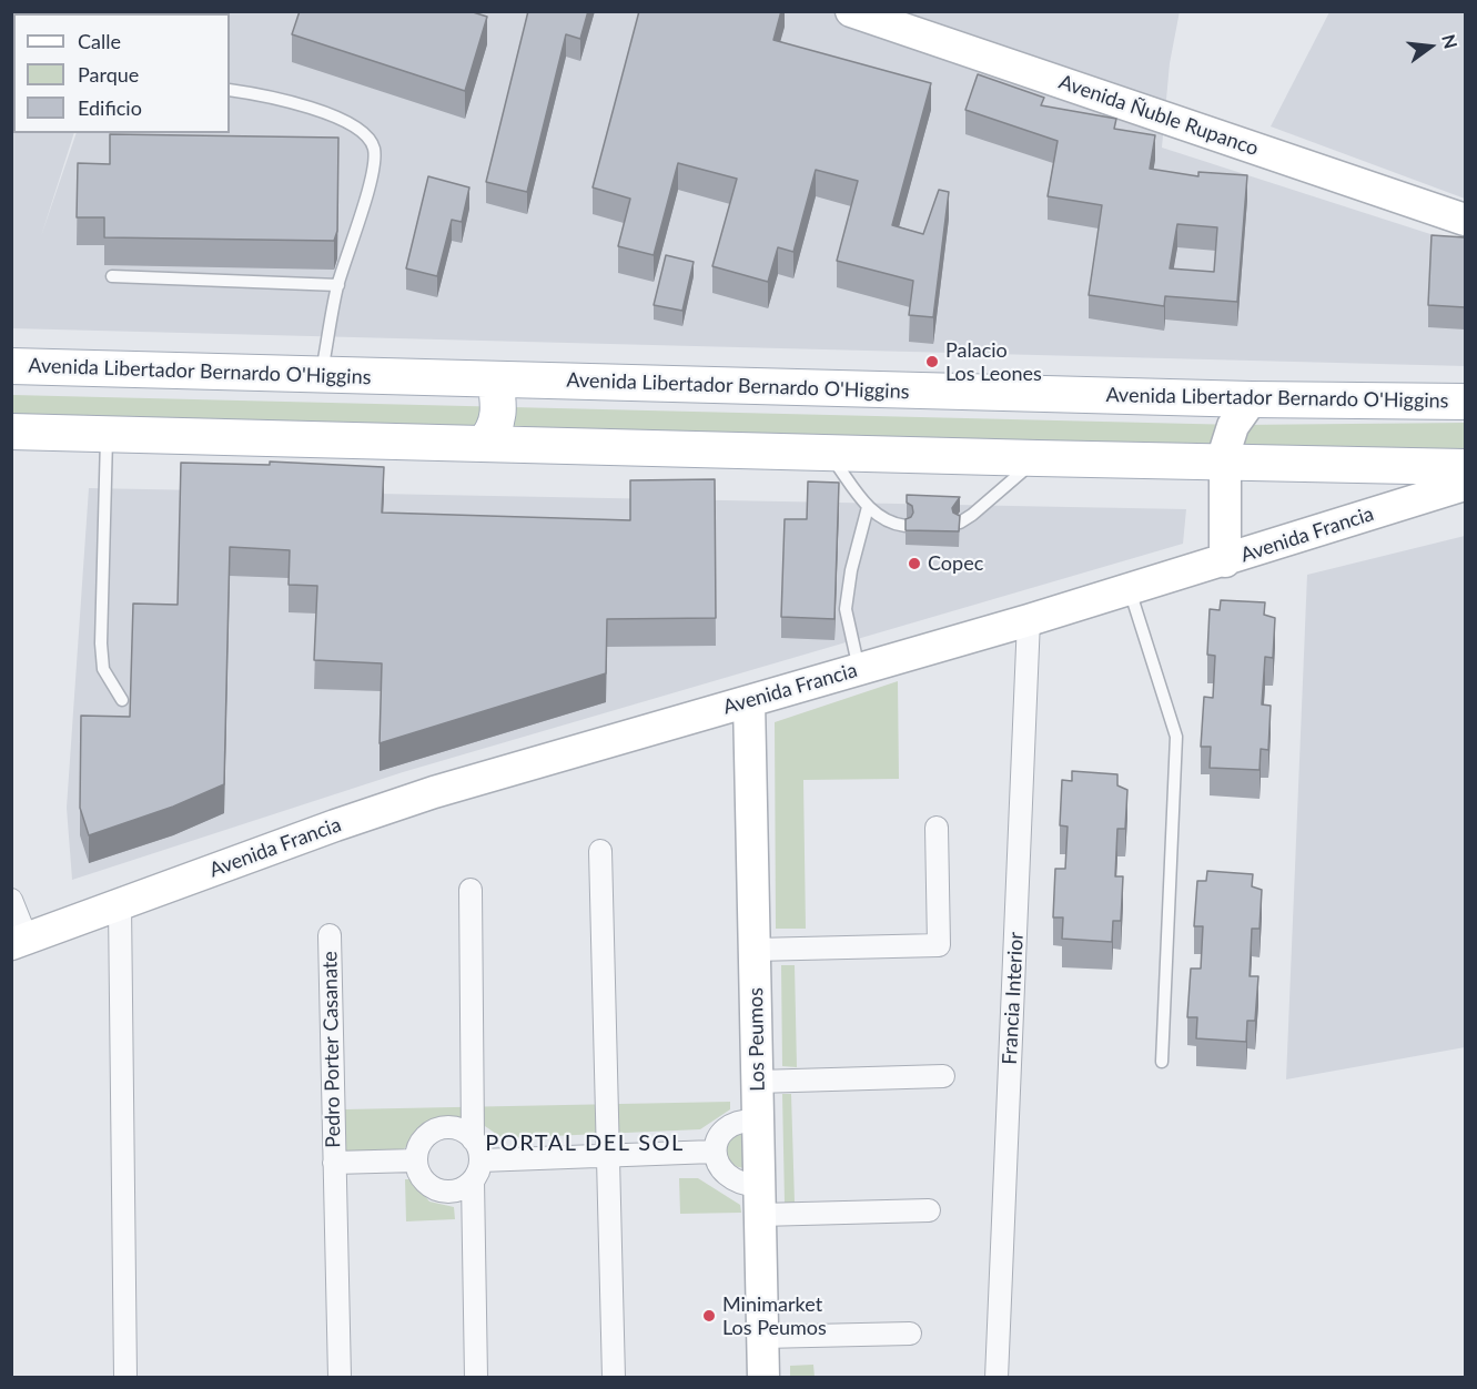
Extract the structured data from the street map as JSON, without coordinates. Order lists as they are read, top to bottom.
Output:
{
  "streets": {
    "main road": ["Avenida Libertador Bernardo O'Higgins"],
    "street": [
      "Avenida Ñuble Rupanco",
      "Avenida Francia",
      "Francia Interior",
      "Los Peumos",
      "Pedro Porter Casanate"
    ]
  },
  "crossings": [
    ["Avenida Francia", "Francia Interior"],
    ["Avenida Francia", "Los Peumos"]
  ],
  "districts": ["PORTAL DEL SOL"],
  "places": ["Palacio Los Leones", "Copec", "Minimarket Los Peumos"],
  "legend": ["Calle", "Parque", "Edificio"],
  "north": "right"
}
